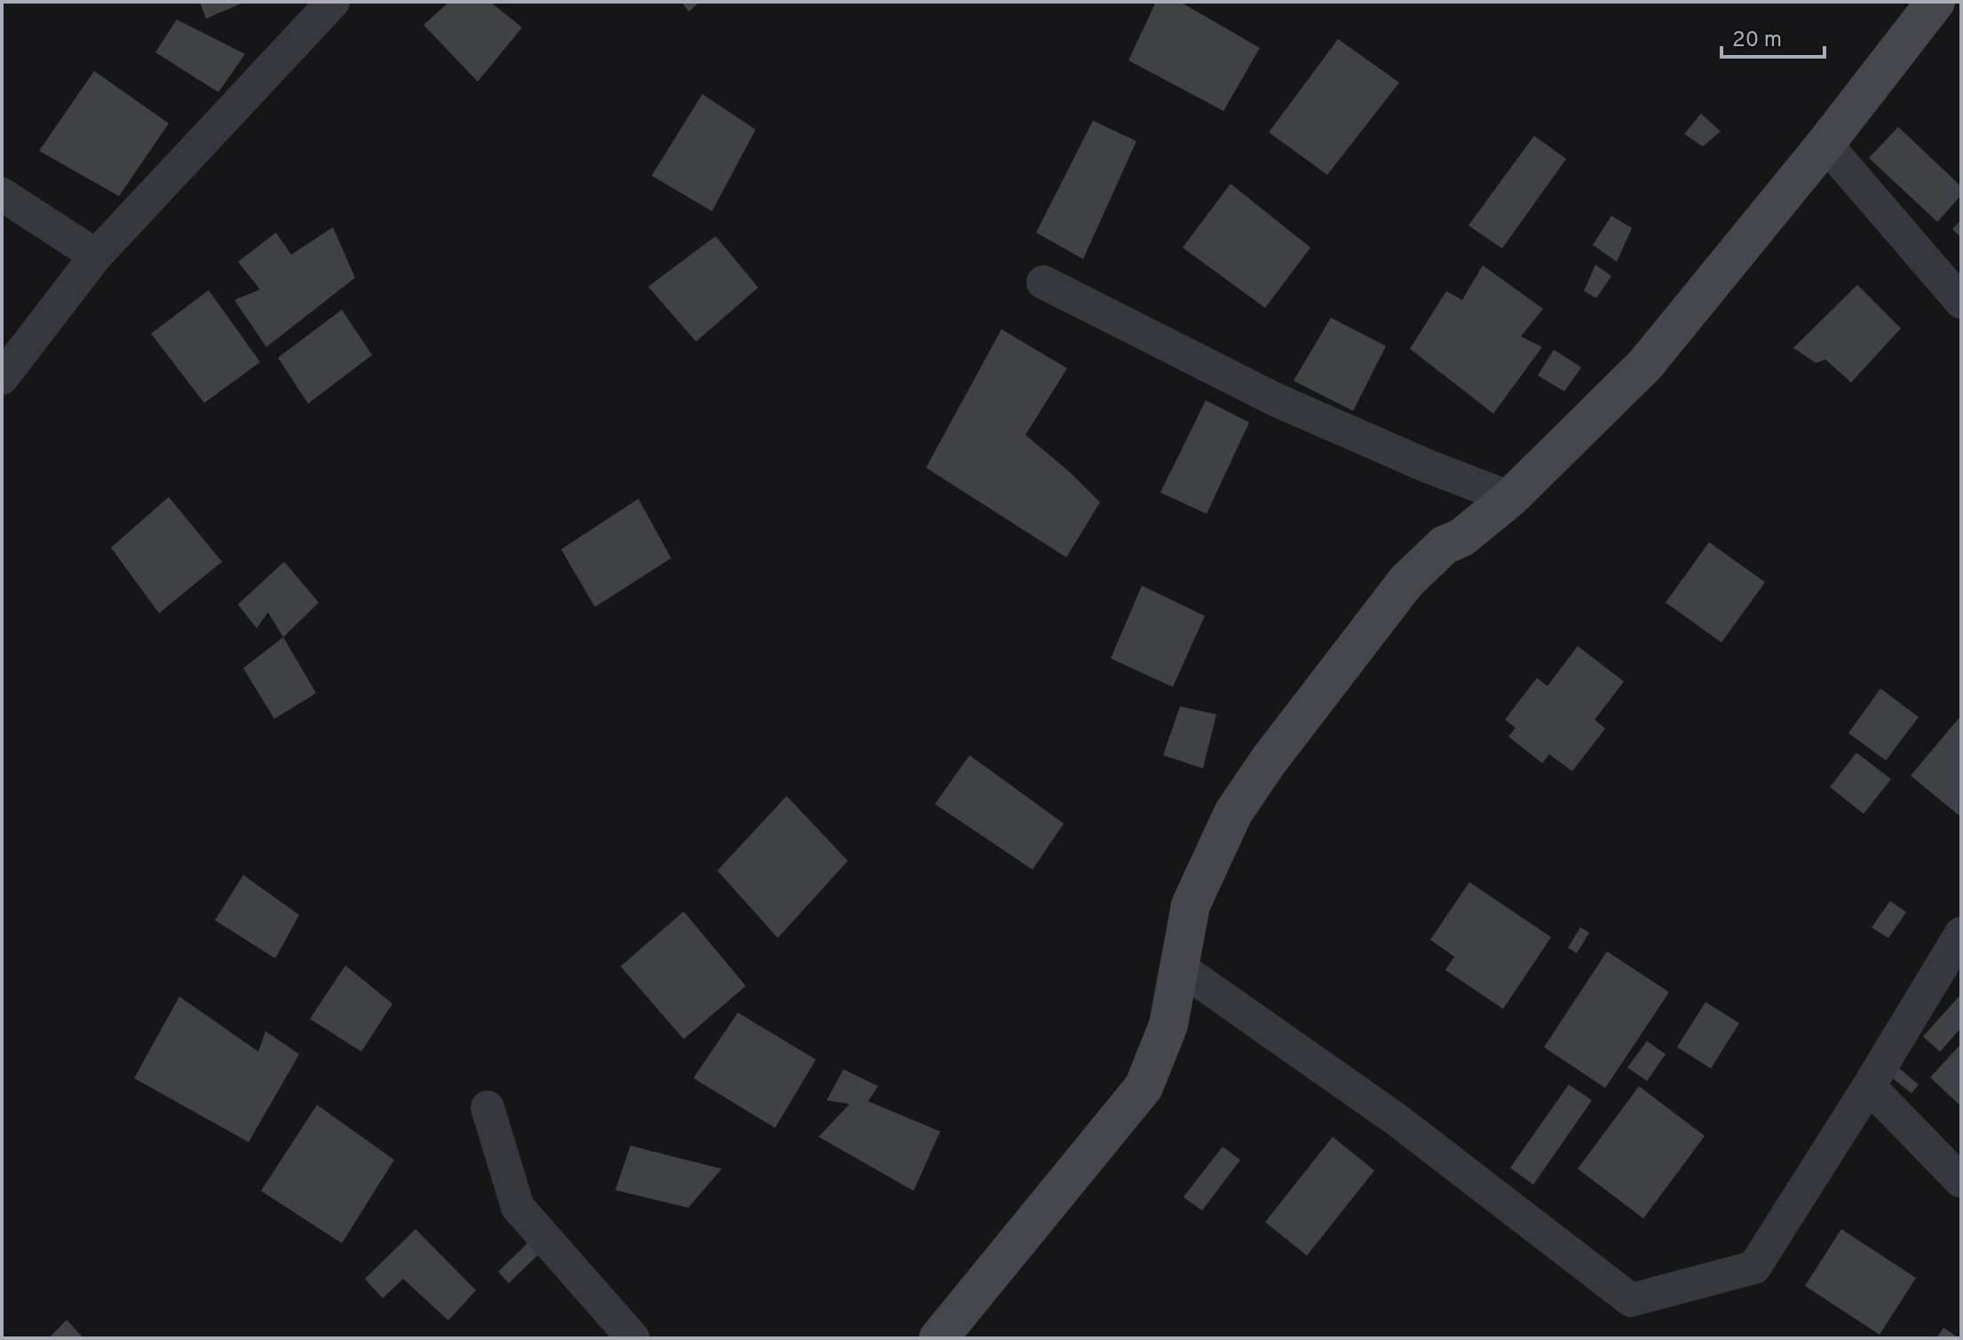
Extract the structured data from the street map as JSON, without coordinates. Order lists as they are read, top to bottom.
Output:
{
  "scale_bar": "20 m"
}
